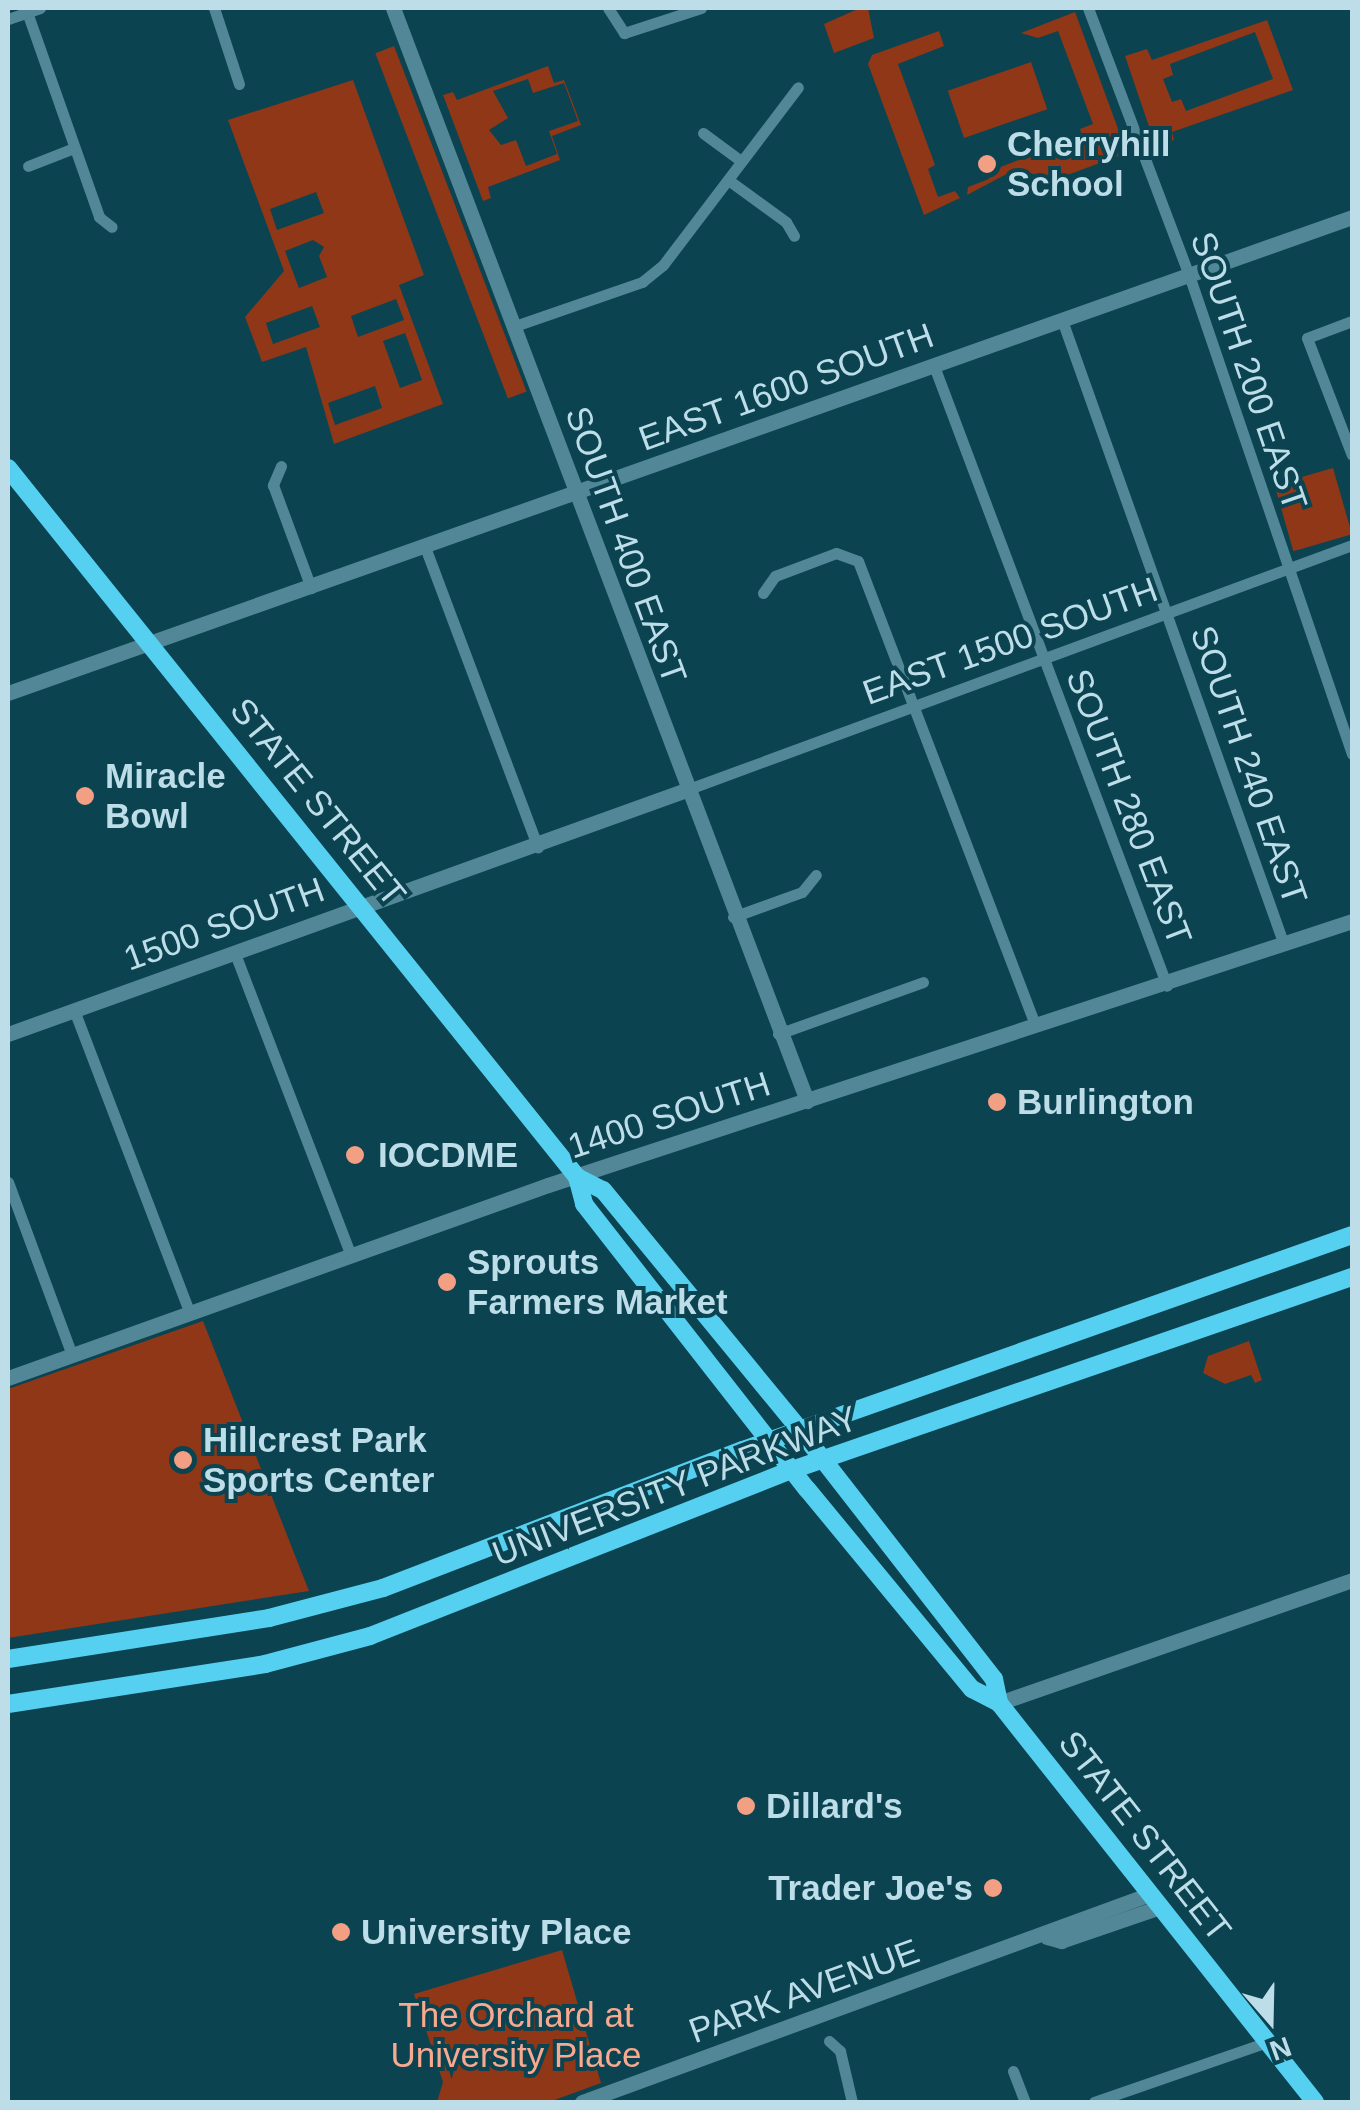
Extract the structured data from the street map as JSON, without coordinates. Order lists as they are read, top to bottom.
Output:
{
  "streets": {
    "main road": ["STATE STREET", "UNIVERSITY PARKWAY"],
    "street": [
      "SOUTH 200 EAST",
      "EAST 1600 SOUTH",
      "SOUTH 400 EAST",
      "EAST 1500 SOUTH",
      "SOUTH 240 EAST",
      "SOUTH 280 EAST",
      "1500 SOUTH",
      "1400 SOUTH",
      "PARK AVENUE"
    ]
  },
  "crossings": [
    ["SOUTH 200 EAST", "EAST 1600 SOUTH"],
    ["SOUTH 200 EAST", "EAST 1500 SOUTH"],
    ["EAST 1600 SOUTH", "SOUTH 400 EAST"],
    ["EAST 1600 SOUTH", "SOUTH 240 EAST"],
    ["EAST 1600 SOUTH", "STATE STREET"],
    ["EAST 1600 SOUTH", "SOUTH 280 EAST"],
    ["SOUTH 400 EAST", "EAST 1500 SOUTH"],
    ["SOUTH 400 EAST", "1500 SOUTH"],
    ["SOUTH 400 EAST", "1400 SOUTH"],
    ["EAST 1500 SOUTH", "SOUTH 240 EAST"],
    ["EAST 1500 SOUTH", "SOUTH 280 EAST"],
    ["EAST 1500 SOUTH", "1500 SOUTH"],
    ["SOUTH 240 EAST", "1400 SOUTH"],
    ["STATE STREET", "1500 SOUTH"],
    ["STATE STREET", "1400 SOUTH"],
    ["STATE STREET", "UNIVERSITY PARKWAY"],
    ["STATE STREET", "PARK AVENUE"],
    ["SOUTH 280 EAST", "1400 SOUTH"]
  ],
  "parks": ["The Orchard at University Place"],
  "places": [
    "Cherryhill School",
    "Miracle Bowl",
    "Burlington",
    "IOCDME",
    "Sprouts Farmers Market",
    "Hillcrest Park Sports Center",
    "Dillard's",
    "Trader Joe's",
    "University Place"
  ],
  "north": "bottom"
}
